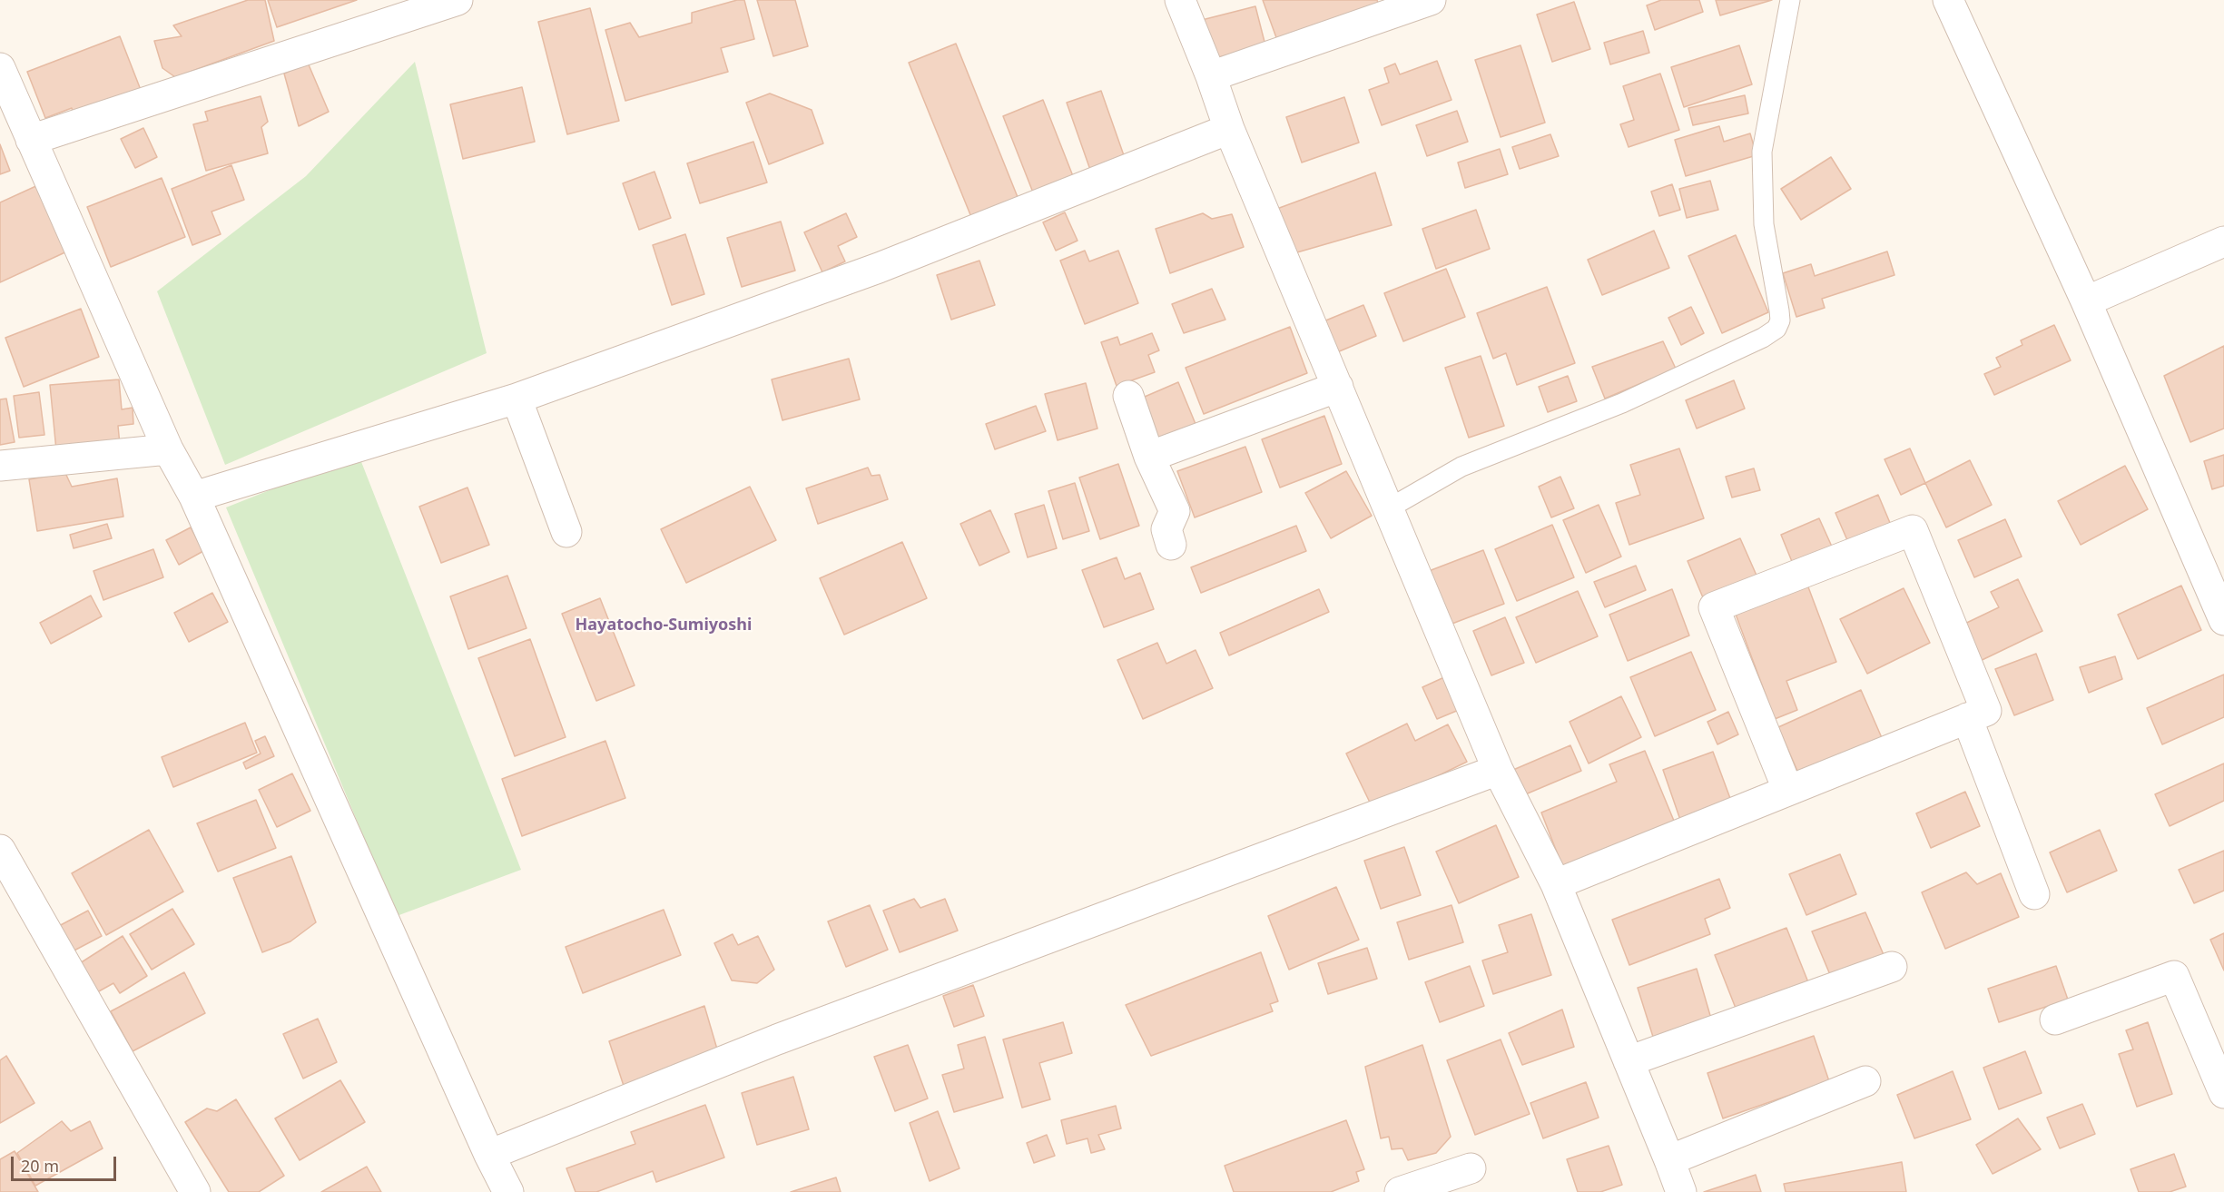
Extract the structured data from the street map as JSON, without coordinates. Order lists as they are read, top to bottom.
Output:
{
  "districts": ["Hayatocho-Sumiyoshi"],
  "scale_bar": "20 m"
}
